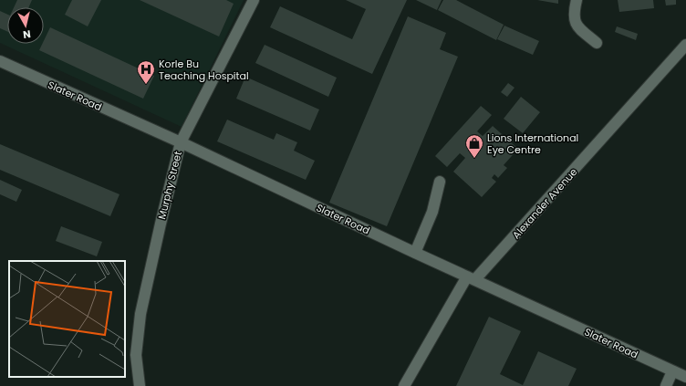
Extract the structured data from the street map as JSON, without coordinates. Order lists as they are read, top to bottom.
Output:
{
  "streets": {
    "street": ["Slater Road", "Murphy Street", "Alexander Avenue"]
  },
  "crossings": [
    ["Slater Road", "Murphy Street"],
    ["Slater Road", "Alexander Avenue"]
  ],
  "places": {
    "hospital": ["Korle Bu Teaching Hospital"],
    "shop": ["Lions International Eye Centre"]
  },
  "north": "bottom"
}
